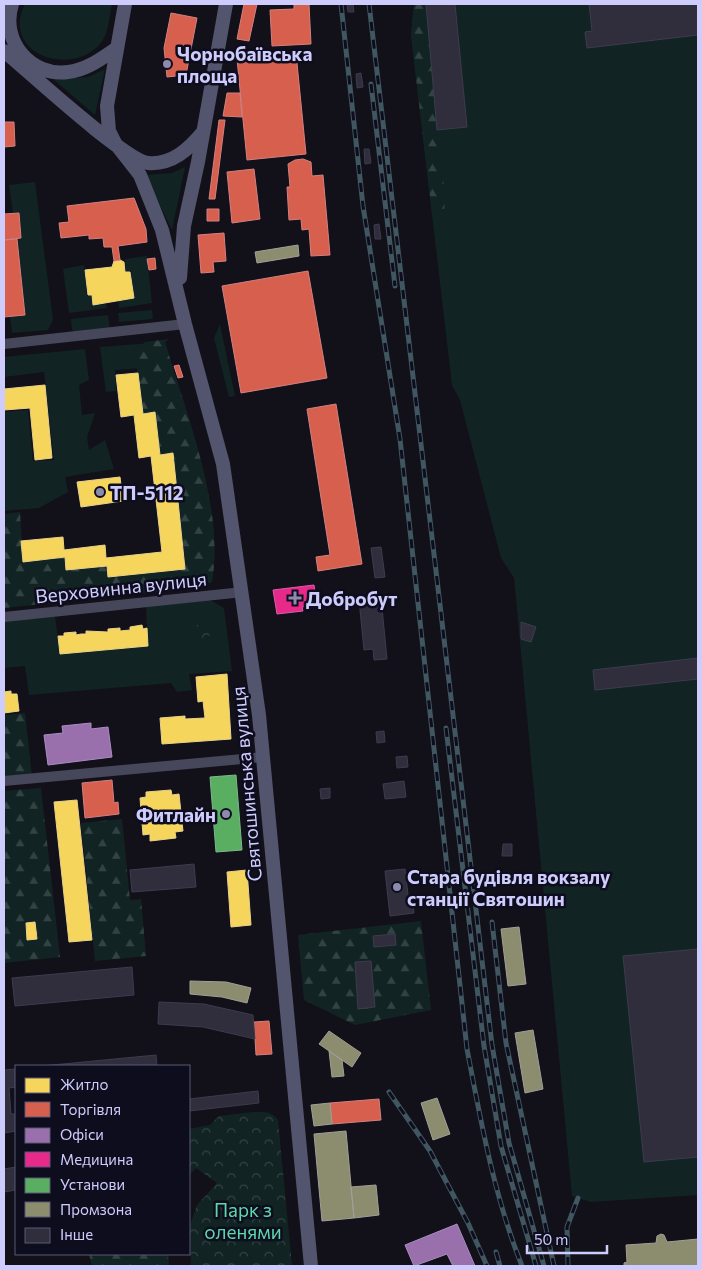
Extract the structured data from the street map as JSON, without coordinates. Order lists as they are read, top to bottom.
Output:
{
  "streets": {
    "main road": ["Святошинська вулиця"],
    "street": ["Верховинна вулиця"]
  },
  "crossings": [
    ["Верховинна вулиця", "Святошинська вулиця"]
  ],
  "parks": ["Парк з оленями"],
  "places": {
    "other": [
      "Чорнобаївська площа",
      "ТП-5112",
      "Фитлайн",
      "Стара будівля вокзалу станції Святошин"
    ],
    "health": ["Добробут"]
  },
  "legend": [
    "Житло",
    "Торгівля",
    "Офіси",
    "Медицина",
    "Установи",
    "Промзона",
    "Інше"
  ],
  "scale_bar": "50 m"
}
